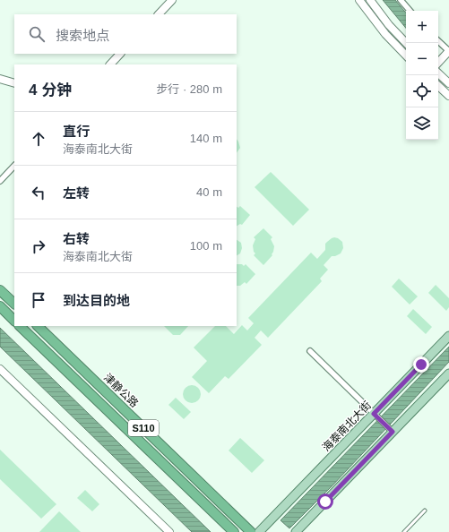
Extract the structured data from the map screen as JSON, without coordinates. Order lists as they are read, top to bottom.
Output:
{
  "streets": {
    "highway": ["津静公路", "S110"],
    "main road": ["海泰南北大街"]
  },
  "page": {
    "map_buttons": ["+", "−"],
    "search": "搜索地点",
    "heading": ["4 分钟", "步行 · 280 m"],
    "list": [
      ["直行", "海泰南北大街", "140 m"],
      ["左转", "40 m"],
      ["右转", "海泰南北大街", "100 m"],
      "到达目的地"
    ]
  }
}
